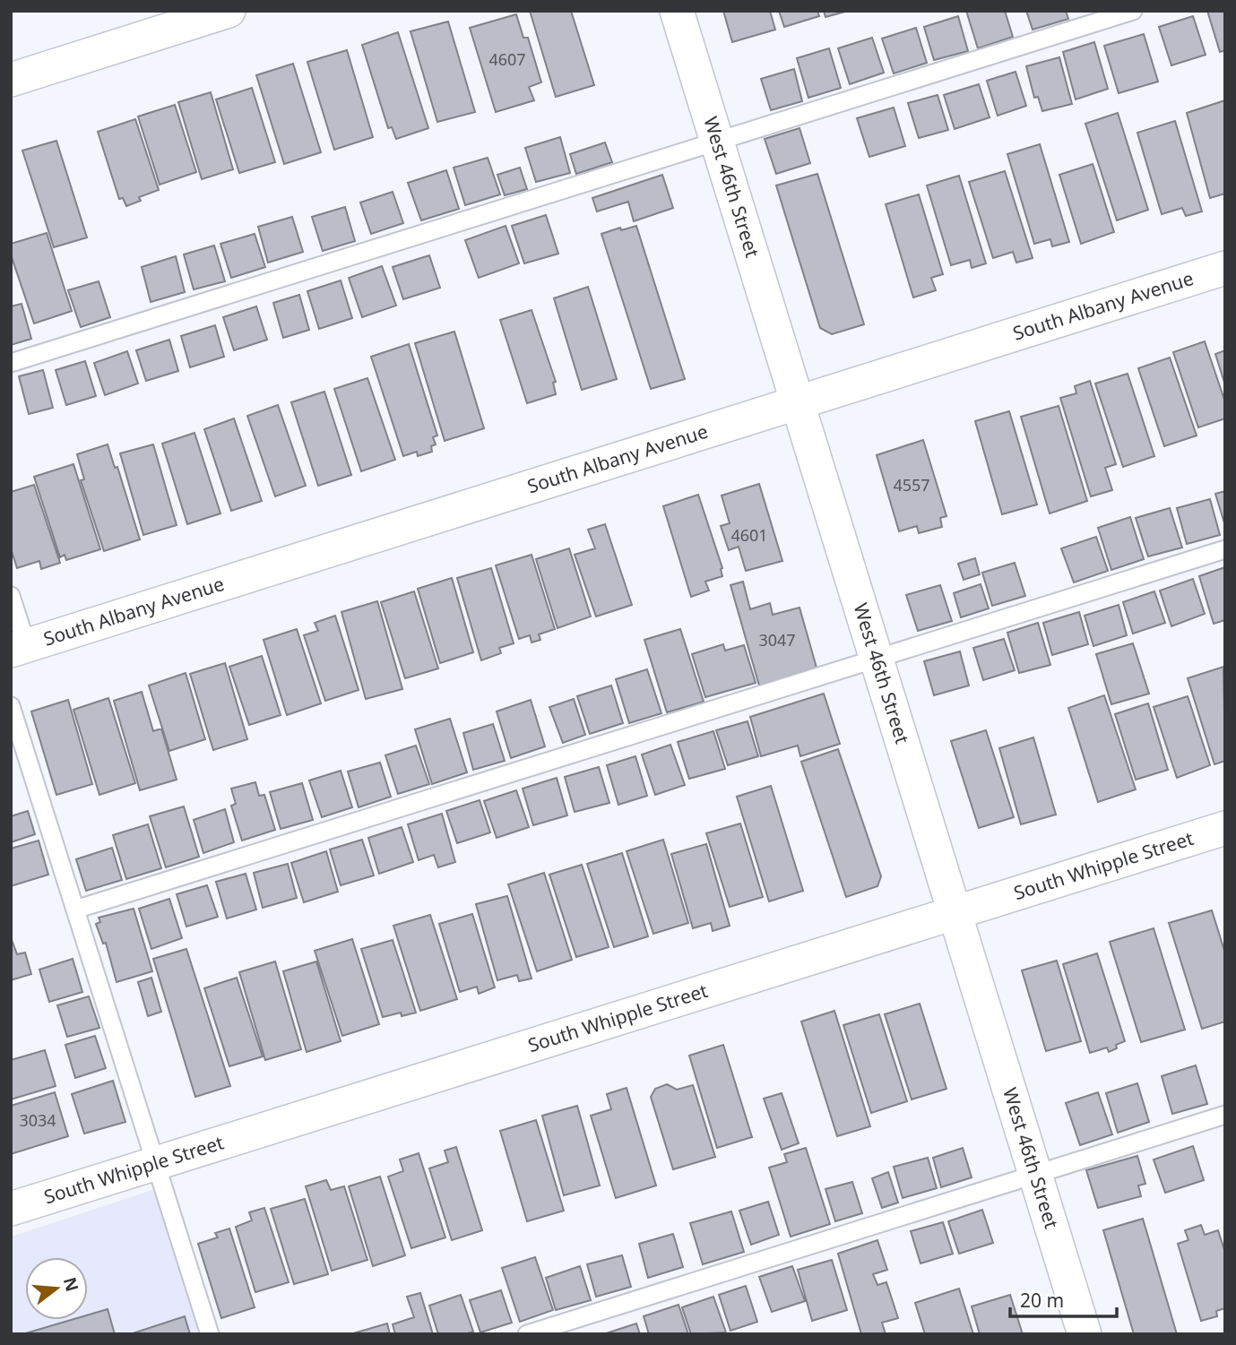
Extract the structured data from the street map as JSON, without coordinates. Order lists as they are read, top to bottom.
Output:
{
  "streets": {
    "street": ["West 46th Street", "South Albany Avenue", "South Whipple Street"]
  },
  "crossings": [
    ["West 46th Street", "South Albany Avenue"],
    ["West 46th Street", "South Whipple Street"]
  ],
  "house_numbers": [
    "4607",
    "4557",
    "4601",
    "3047",
    "3034"
  ],
  "scale_bar": "20 m",
  "north": "right"
}
